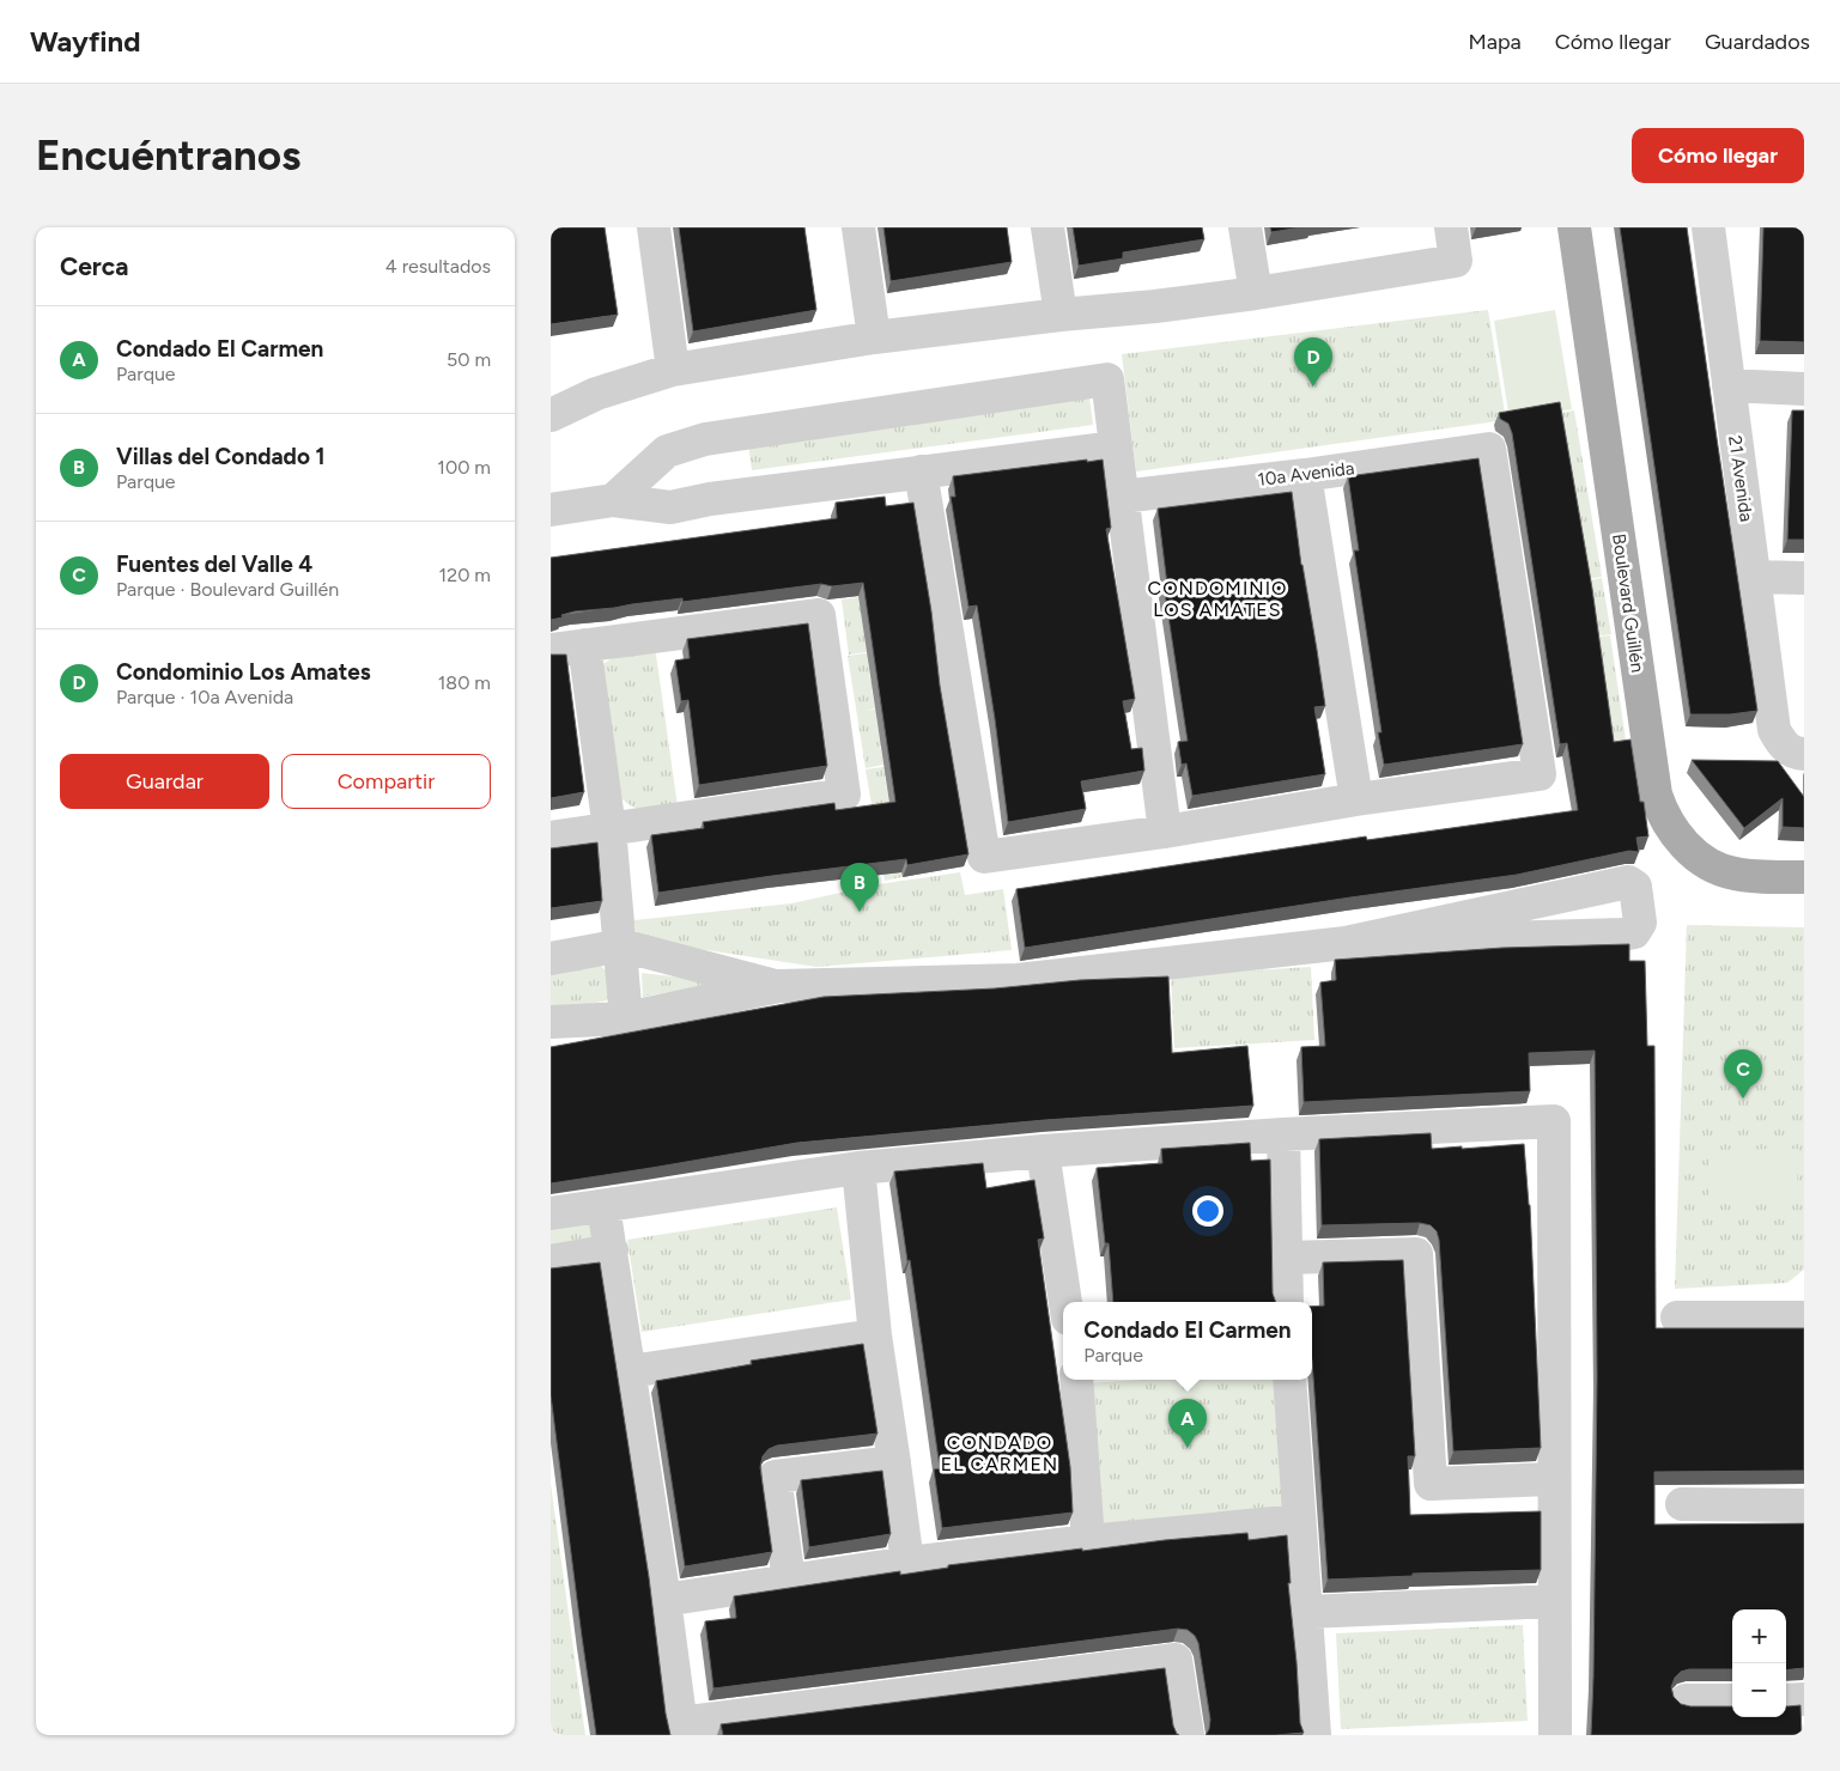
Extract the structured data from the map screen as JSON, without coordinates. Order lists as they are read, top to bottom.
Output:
{
  "streets": {
    "main road": ["Boulevard Guillén"],
    "street": ["10a Avenida", "21 Avenida"]
  },
  "districts": ["CONDOMINIO LOS AMATES", "CONDADO EL CARMEN"],
  "page": {
    "header": "Wayfind",
    "nav": ["Mapa", "Cómo llegar", "Guardados"],
    "buttons": [
      "Cómo llegar",
      ["Guardar", "Compartir"]
    ],
    "title": "Encuéntranos",
    "heading": ["Cerca", "4 resultados"],
    "list": [
      {
        "mark": "A",
        "name": "Condado El Carmen",
        "note": "Parque",
        "value": "50 m"
      },
      {
        "mark": "B",
        "name": "Villas del Condado 1",
        "note": "Parque",
        "value": "100 m"
      },
      {
        "mark": "C",
        "name": "Fuentes del Valle 4",
        "note": "Parque · Boulevard Guillén",
        "value": "120 m"
      },
      {
        "mark": "D",
        "name": "Condominio Los Amates",
        "note": "Parque · 10a Avenida",
        "value": "180 m"
      }
    ],
    "pins": [
      "D",
      "B",
      "C",
      "A"
    ],
    "popup": ["Condado El Carmen", "Parque"],
    "map_buttons": ["+", "−"]
  }
}
